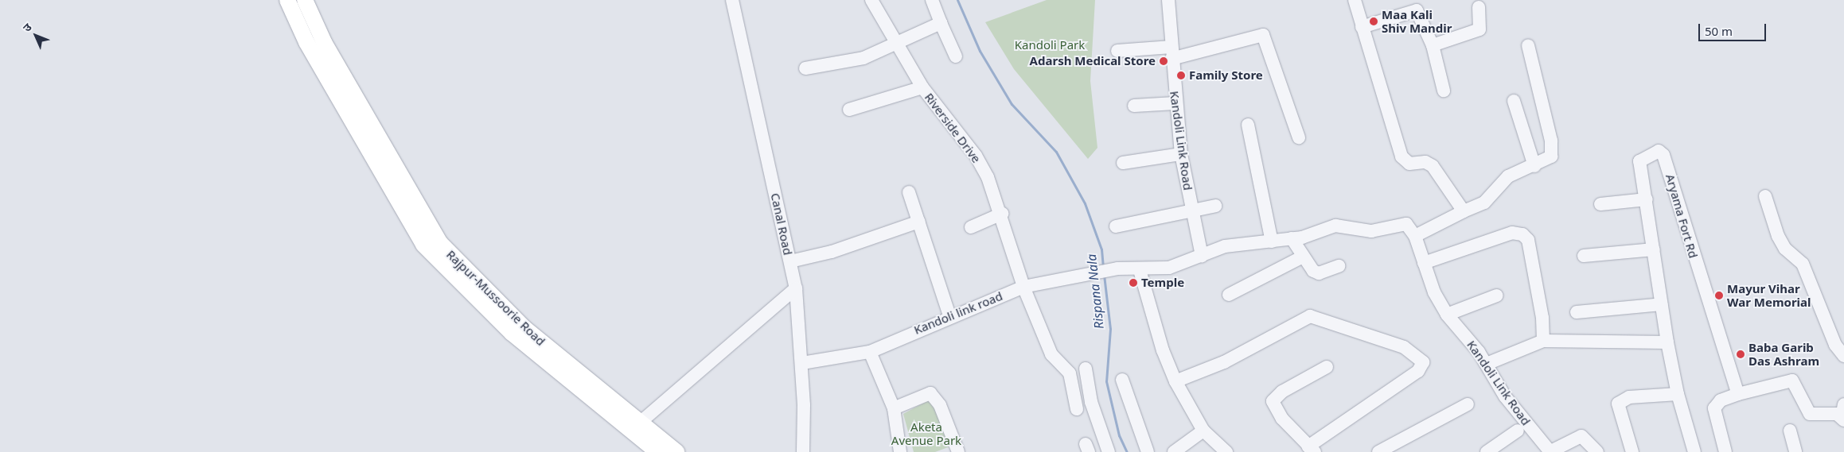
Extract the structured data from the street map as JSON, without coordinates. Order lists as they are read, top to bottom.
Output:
{
  "streets": {
    "main road": ["Rajpur-Mussoorie Road"],
    "street": [
      "Riverside Drive",
      "Kandoli Link Road",
      "Aryama Fort Rd",
      "Canal Road",
      "Kandoli link road"
    ]
  },
  "crossings": [
    ["Riverside Drive", "Kandoli link road"],
    ["Canal Road", "Kandoli link road"]
  ],
  "water": ["Rispana Nala"],
  "parks": ["Kandoli Park", "Aketa Avenue Park"],
  "places": [
    "Maa Kali Shiv Mandir",
    "Adarsh Medical Store",
    "Family Store",
    "Temple",
    "Mayur Vihar War Memorial",
    "Baba Garib Das Ashram"
  ],
  "scale_bar": "50 m",
  "north": "top left"
}
